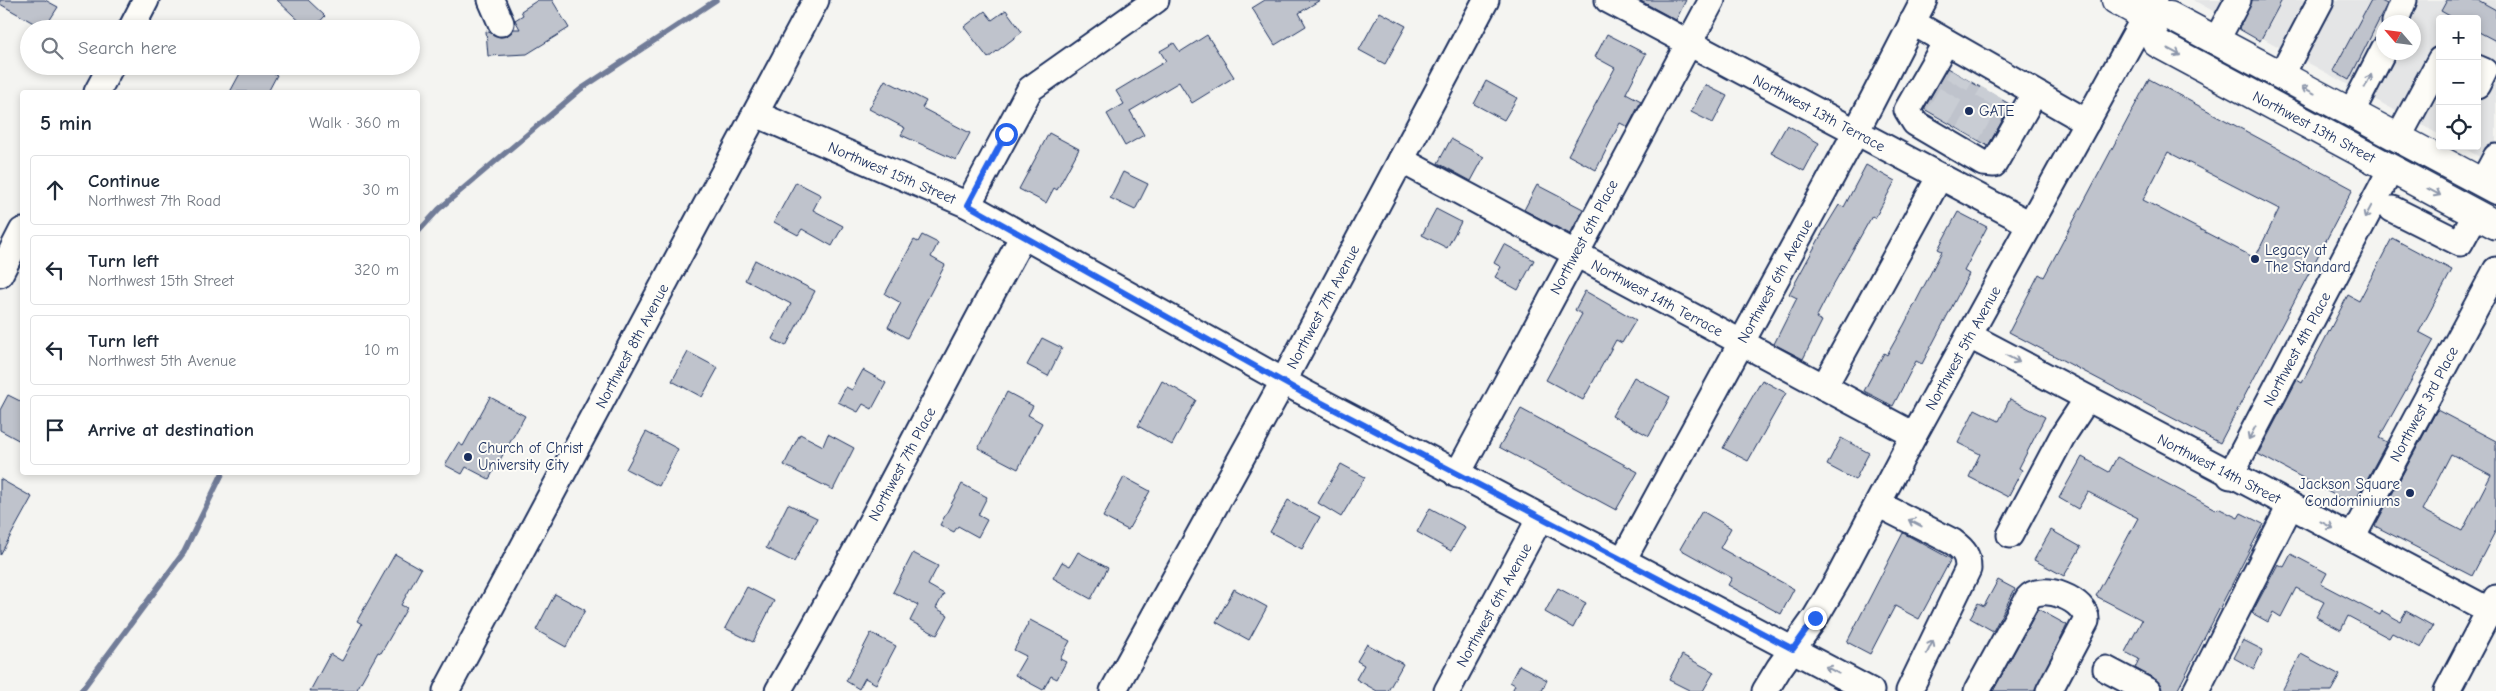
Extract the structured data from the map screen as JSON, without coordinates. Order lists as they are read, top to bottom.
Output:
{
  "streets": {
    "main road": ["Northwest 13th Street"],
    "street": [
      "Northwest 13th Terrace",
      "Northwest 15th Street",
      "Northwest 6th Place",
      "Northwest 6th Avenue",
      "Northwest 14th Terrace",
      "Northwest 7th Avenue",
      "Northwest 8th Avenue",
      "Northwest 5th Avenue",
      "Northwest 4th Place",
      "Northwest 3rd Place",
      "Northwest 7th Place",
      "Northwest 14th Street"
    ]
  },
  "crossings": [
    ["Northwest 13th Terrace", "Northwest 6th Place"],
    ["Northwest 13th Terrace", "Northwest 6th Avenue"],
    ["Northwest 13th Terrace", "Northwest 5th Avenue"],
    ["Northwest 13th Street", "Northwest 5th Avenue"],
    ["Northwest 13th Street", "Northwest 4th Place"],
    ["Northwest 15th Street", "Northwest 6th Place"],
    ["Northwest 15th Street", "Northwest 6th Avenue"],
    ["Northwest 15th Street", "Northwest 7th Avenue"],
    ["Northwest 15th Street", "Northwest 8th Avenue"],
    ["Northwest 15th Street", "Northwest 5th Avenue"],
    ["Northwest 15th Street", "Northwest 7th Place"],
    ["Northwest 6th Place", "Northwest 14th Terrace"],
    ["Northwest 6th Avenue", "Northwest 14th Terrace"],
    ["Northwest 14th Terrace", "Northwest 7th Avenue"],
    ["Northwest 14th Terrace", "Northwest 5th Avenue"],
    ["Northwest 5th Avenue", "Northwest 14th Street"],
    ["Northwest 4th Place", "Northwest 14th Street"],
    ["Northwest 3rd Place", "Northwest 14th Street"]
  ],
  "one_way": ["Northwest 4th Place"],
  "places": [
    "GATE",
    "Legacy at The Standard",
    "Church of Christ University City",
    "Jackson Square Condominiums"
  ],
  "north": "top left",
  "page": {
    "map_buttons": ["+", "−"],
    "search": "Search here",
    "heading": ["5 min", "Walk · 360 m"],
    "list": [
      ["Continue", "Northwest 7th Road", "30 m"],
      ["Turn left", "Northwest 15th Street", "320 m"],
      ["Turn left", "Northwest 5th Avenue", "10 m"],
      "Arrive at destination"
    ]
  }
}
